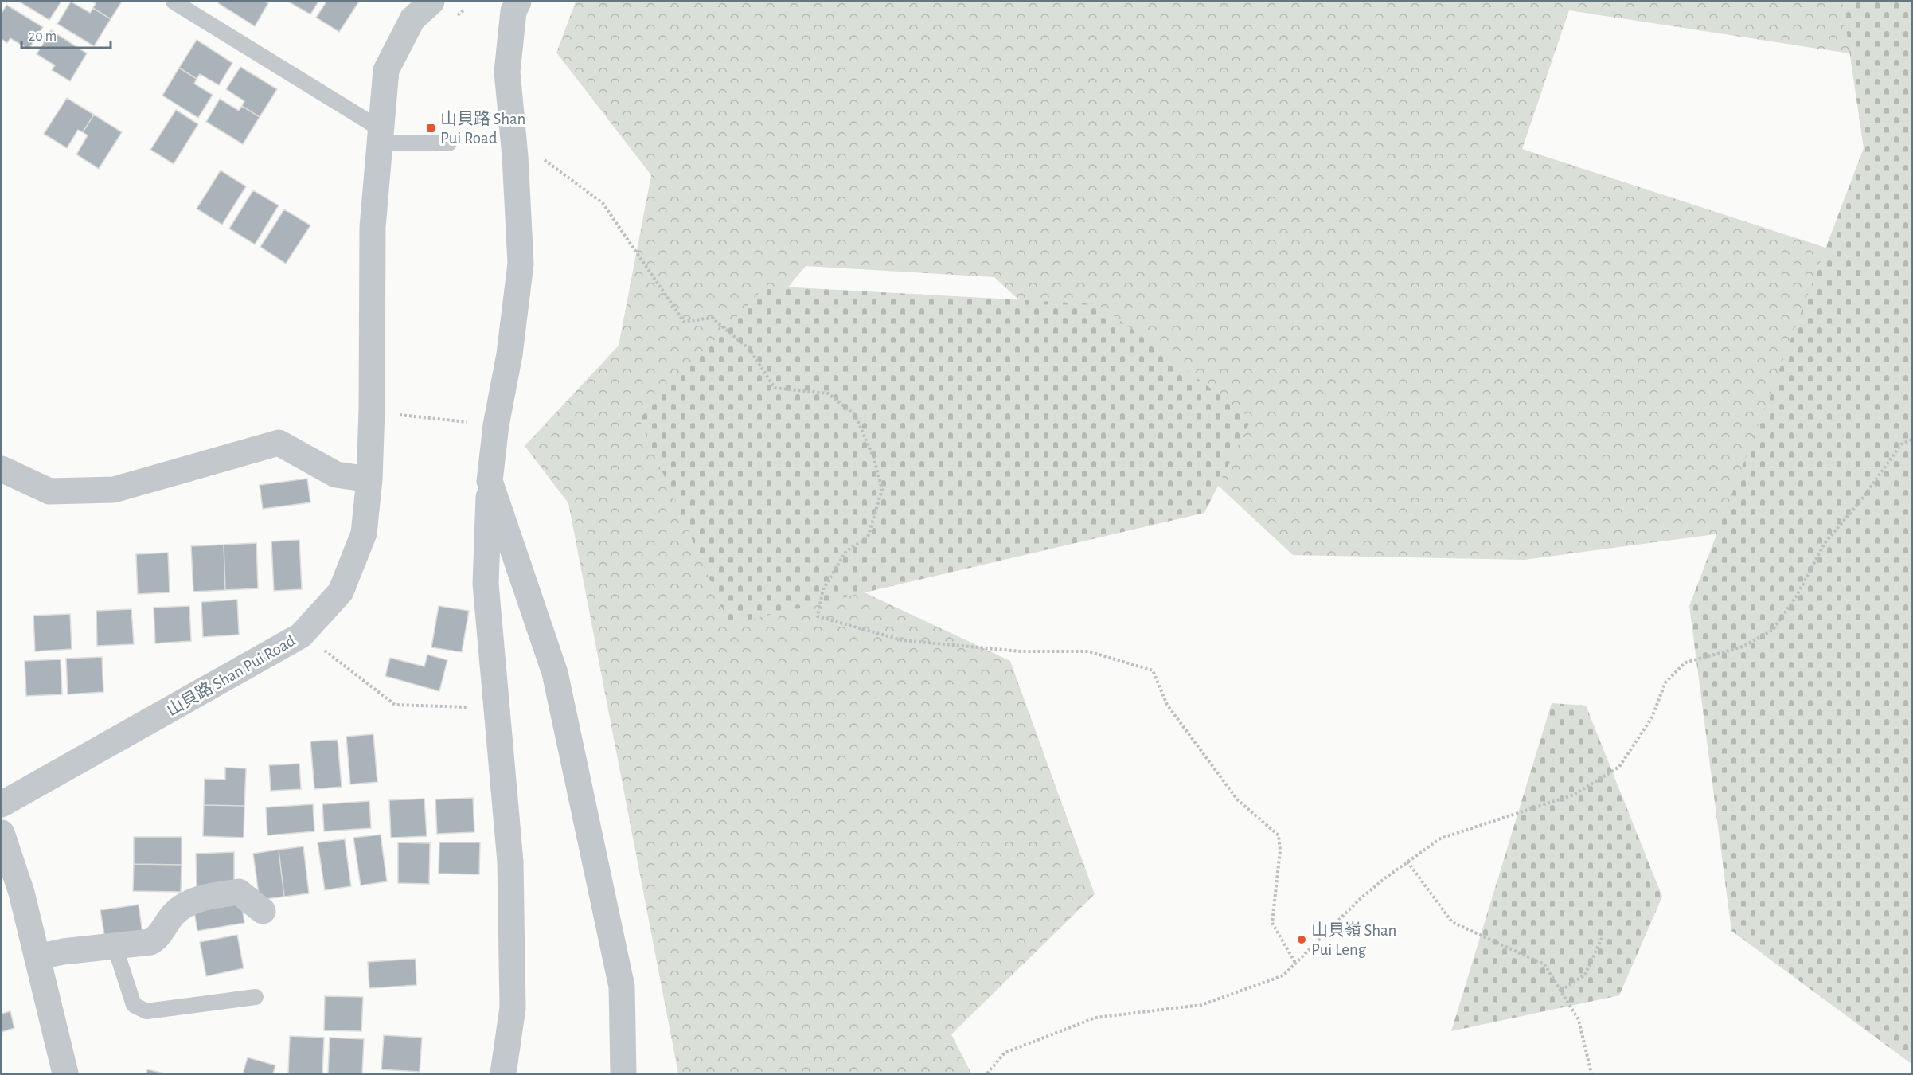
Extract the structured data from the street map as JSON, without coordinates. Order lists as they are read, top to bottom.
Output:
{
  "streets": {
    "street": ["山貝路 Shan Pui Road"]
  },
  "places": {
    "transit": ["山貝路 Shan Pui Road"],
    "other": ["山貝嶺 Shan Pui Leng"]
  },
  "scale_bar": "20 m"
}
